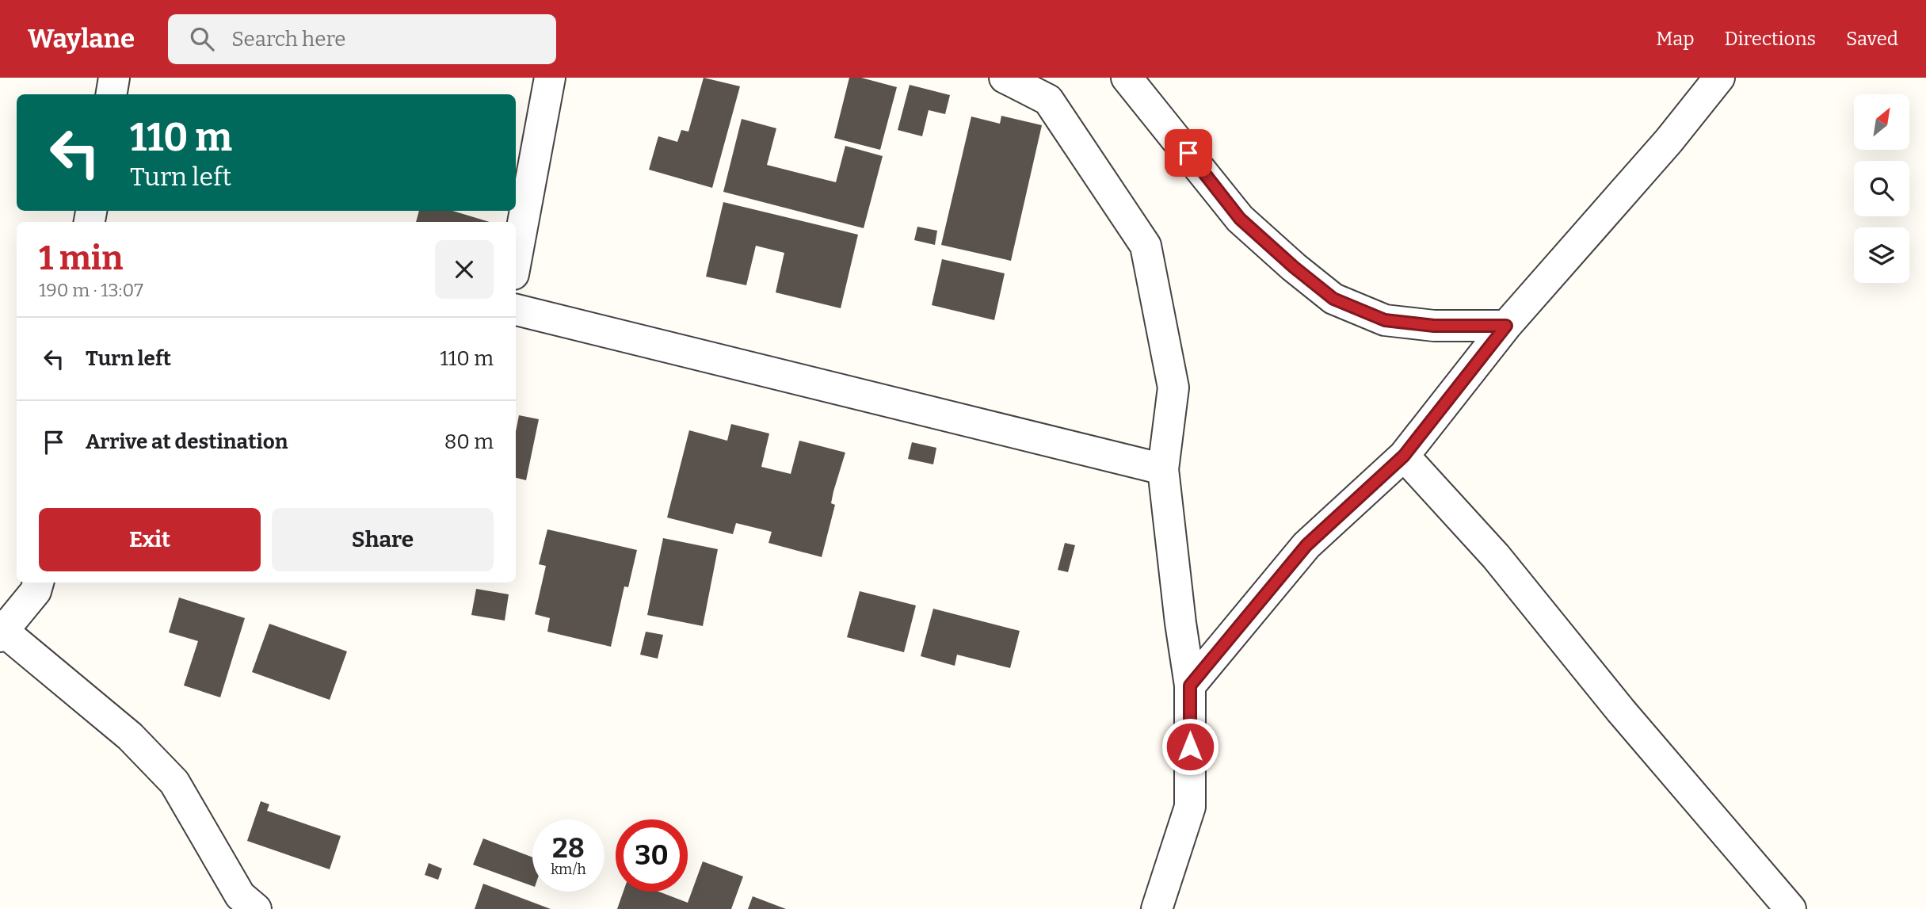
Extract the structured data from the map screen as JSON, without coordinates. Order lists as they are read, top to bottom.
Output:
{
  "north": "top right",
  "page": {
    "header": "Waylane",
    "search": "Search here",
    "nav": ["Map", "Directions", "Saved"],
    "turn": ["110 m", "Turn left"],
    "heading": ["1 min", "190 m · 13:07"],
    "list": [
      {
        "name": "Turn left",
        "value": "110 m"
      },
      {
        "name": "Arrive at destination",
        "value": "80 m"
      }
    ],
    "buttons": ["Exit", "Share"],
    "speed": "28 km/h",
    "limit": "30"
  }
}
